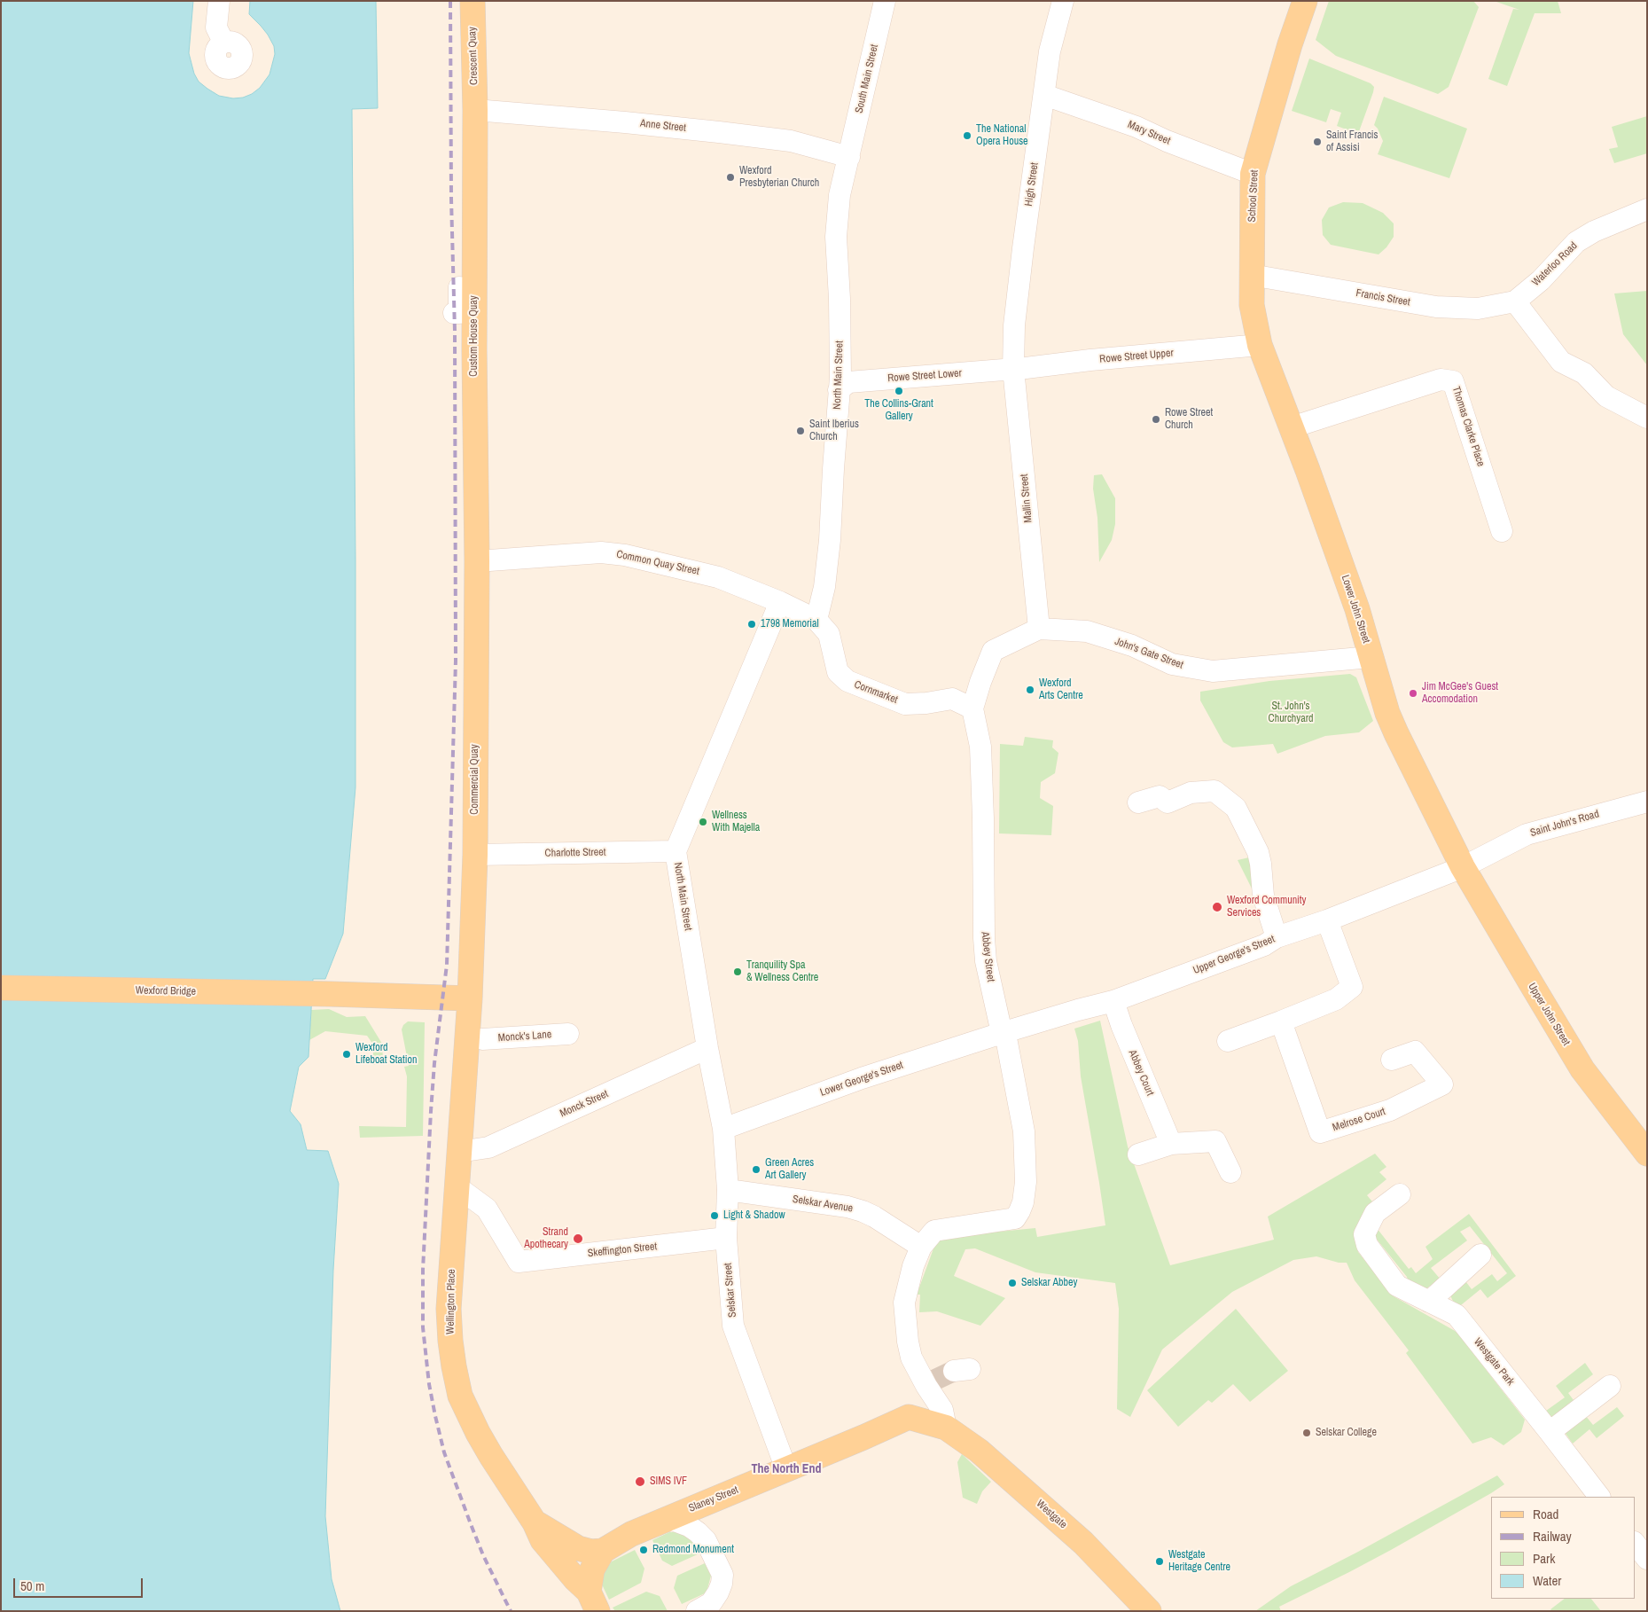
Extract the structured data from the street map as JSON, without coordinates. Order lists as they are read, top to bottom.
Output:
{
  "streets": {
    "main road": [
      "Crescent Quay",
      "School Street",
      "Custom House Quay",
      "Lower John Street",
      "Commercial Quay",
      "Wexford Bridge",
      "Upper John Street",
      "Wellington Place",
      "Slaney Street",
      "Westgate"
    ],
    "street": [
      "South Main Street",
      "Anne Street",
      "Mary Street",
      "High Street",
      "Waterloo Road",
      "Francis Street",
      "Rowe Street Upper",
      "North Main Street",
      "Rowe Street Lower",
      "Thomas Clarke Place",
      "Mallin Street",
      "Common Quay Street",
      "John's Gate Street",
      "Cornmarket",
      "Saint John's Road",
      "Charlotte Street",
      "Upper George's Street",
      "Abbey Street",
      "Monck's Lane",
      "Abbey Court",
      "Lower George's Street",
      "Monck Street",
      "Melrose Court",
      "Selskar Avenue",
      "Skeffington Street",
      "Selskar Street",
      "Westgate Park"
    ]
  },
  "crossings": [
    ["Crescent Quay", "Anne Street"],
    ["Crescent Quay", "Custom House Quay"],
    ["South Main Street", "Anne Street"],
    ["South Main Street", "North Main Street"],
    ["Anne Street", "Custom House Quay"],
    ["Anne Street", "North Main Street"],
    ["Mary Street", "High Street"],
    ["Mary Street", "School Street"],
    ["High Street", "Rowe Street Upper"],
    ["High Street", "Rowe Street Lower"],
    ["High Street", "Mallin Street"],
    ["School Street", "Francis Street"],
    ["School Street", "Rowe Street Upper"],
    ["School Street", "Lower John Street"],
    ["Waterloo Road", "Francis Street"],
    ["Custom House Quay", "Common Quay Street"],
    ["Custom House Quay", "Commercial Quay"],
    ["Rowe Street Upper", "Rowe Street Lower"],
    ["Rowe Street Upper", "Mallin Street"],
    ["Rowe Street Upper", "Lower John Street"],
    ["North Main Street", "Rowe Street Lower"],
    ["North Main Street", "Common Quay Street"],
    ["North Main Street", "Cornmarket"],
    ["North Main Street", "Charlotte Street"],
    ["North Main Street", "Lower George's Street"],
    ["North Main Street", "Monck Street"],
    ["North Main Street", "Selskar Street"],
    ["Rowe Street Lower", "Mallin Street"],
    ["Thomas Clarke Place", "Lower John Street"],
    ["Mallin Street", "John's Gate Street"],
    ["Common Quay Street", "Cornmarket"],
    ["Common Quay Street", "Commercial Quay"],
    ["Lower John Street", "John's Gate Street"],
    ["Lower John Street", "Saint John's Road"],
    ["Lower John Street", "Upper George's Street"],
    ["Lower John Street", "Upper John Street"],
    ["Cornmarket", "Abbey Street"],
    ["Commercial Quay", "Charlotte Street"],
    ["Commercial Quay", "Wexford Bridge"],
    ["Commercial Quay", "Wellington Place"],
    ["Saint John's Road", "Upper George's Street"],
    ["Saint John's Road", "Upper John Street"],
    ["Upper George's Street", "Abbey Street"],
    ["Upper George's Street", "Upper John Street"],
    ["Upper George's Street", "Abbey Court"],
    ["Upper George's Street", "Lower George's Street"],
    ["Abbey Street", "Lower George's Street"],
    ["Abbey Street", "Selskar Avenue"],
    ["Wexford Bridge", "Wellington Place"],
    ["Lower George's Street", "Selskar Street"],
    ["Monck Street", "Wellington Place"],
    ["Selskar Avenue", "Selskar Street"],
    ["Skeffington Street", "Selskar Street"],
    ["Skeffington Street", "Wellington Place"],
    ["Selskar Street", "Slaney Street"],
    ["Wellington Place", "Slaney Street"],
    ["Slaney Street", "Westgate"]
  ],
  "districts": ["The North End"],
  "parks": ["St. John's Churchyard"],
  "places": [
    "The National Opera House",
    "Saint Francis of Assisi",
    "Wexford Presbyterian Church",
    "The Collins-Grant Gallery",
    "Rowe Street Church",
    "Saint Iberius Church",
    "1798 Memorial",
    "Wexford Arts Centre",
    "Jim McGee's Guest Accomodation",
    "Wellness With Majella",
    "Wexford Community Services",
    "Tranquility Spa & Wellness Centre",
    "Wexford Lifeboat Station",
    "Green Acres Art Gallery",
    "Light & Shadow",
    "Strand Apothecary",
    "Selskar Abbey",
    "Selskar College",
    "SIMS IVF",
    "Redmond Monument",
    "Westgate Heritage Centre"
  ],
  "legend": [
    "Road",
    "Railway",
    "Park",
    "Water"
  ],
  "scale_bar": "50 m"
}
